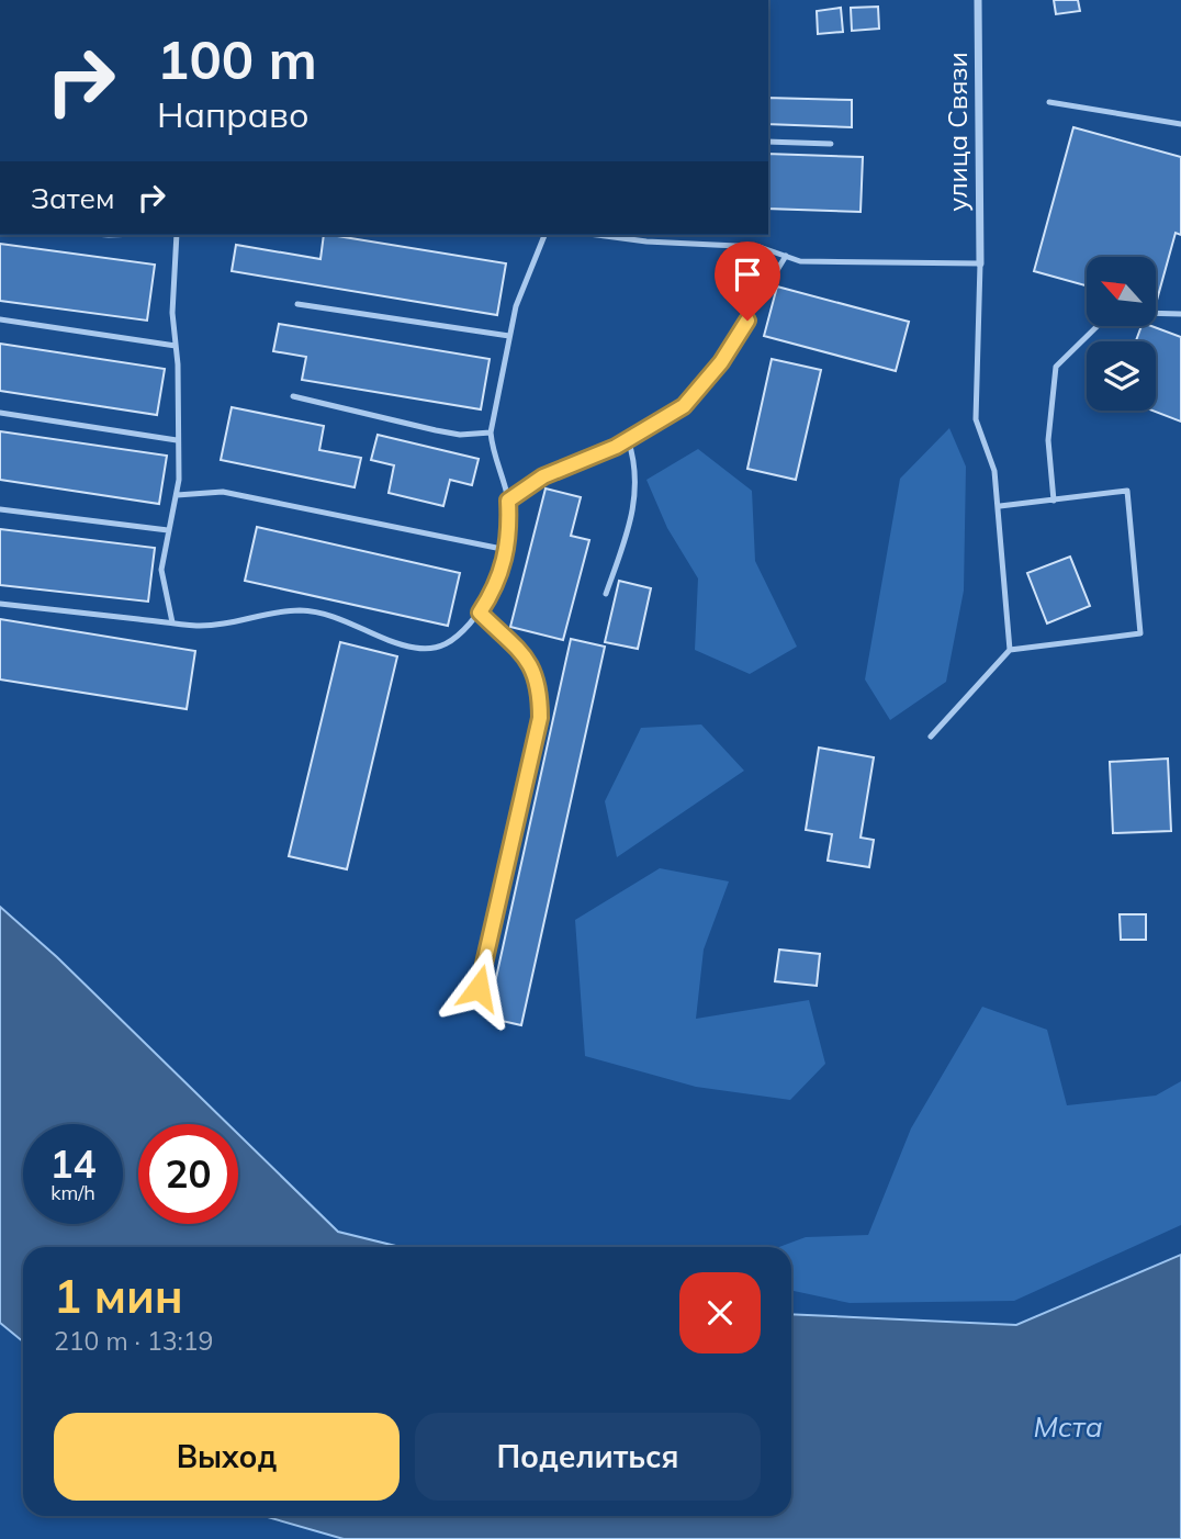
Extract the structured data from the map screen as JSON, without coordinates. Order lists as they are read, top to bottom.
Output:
{
  "streets": {
    "street": ["улица Связи"]
  },
  "water": ["Мста"],
  "north": "top left",
  "page": {
    "turn": ["100 m", "Направо"],
    "then": "Затем",
    "speed": "14 km/h",
    "limit": "20",
    "heading": ["1 мин", "210 m · 13:19"],
    "buttons": ["Выход", "Поделиться"]
  }
}
